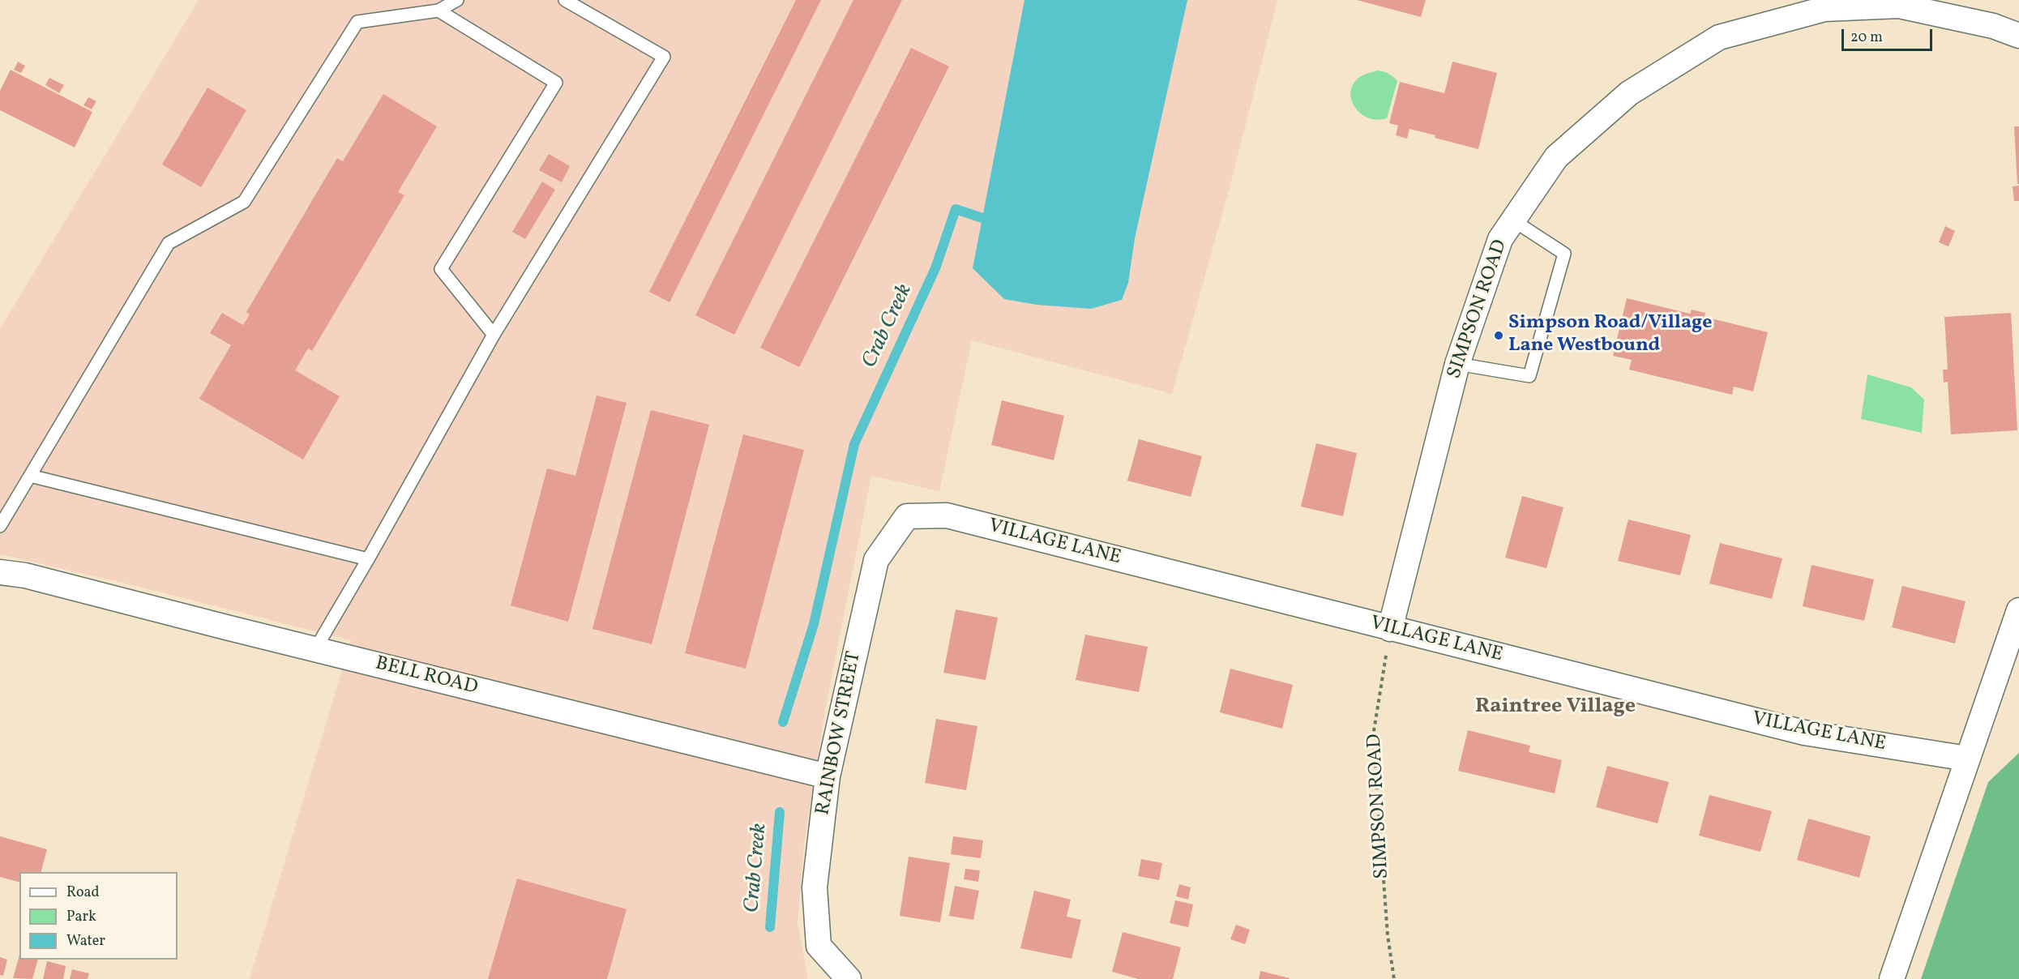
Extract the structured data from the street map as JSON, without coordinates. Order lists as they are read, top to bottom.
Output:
{
  "streets": {
    "street": [
      "SIMPSON ROAD",
      "VILLAGE LANE",
      "BELL ROAD",
      "RAINBOW STREET"
    ]
  },
  "crossings": [
    ["SIMPSON ROAD", "VILLAGE LANE"],
    ["VILLAGE LANE", "RAINBOW STREET"],
    ["BELL ROAD", "RAINBOW STREET"]
  ],
  "districts": ["Raintree Village"],
  "water": ["Crab Creek"],
  "places": ["Simpson Road/Village Lane Westbound"],
  "legend": ["Road", "Park", "Water"],
  "scale_bar": "20 m"
}
